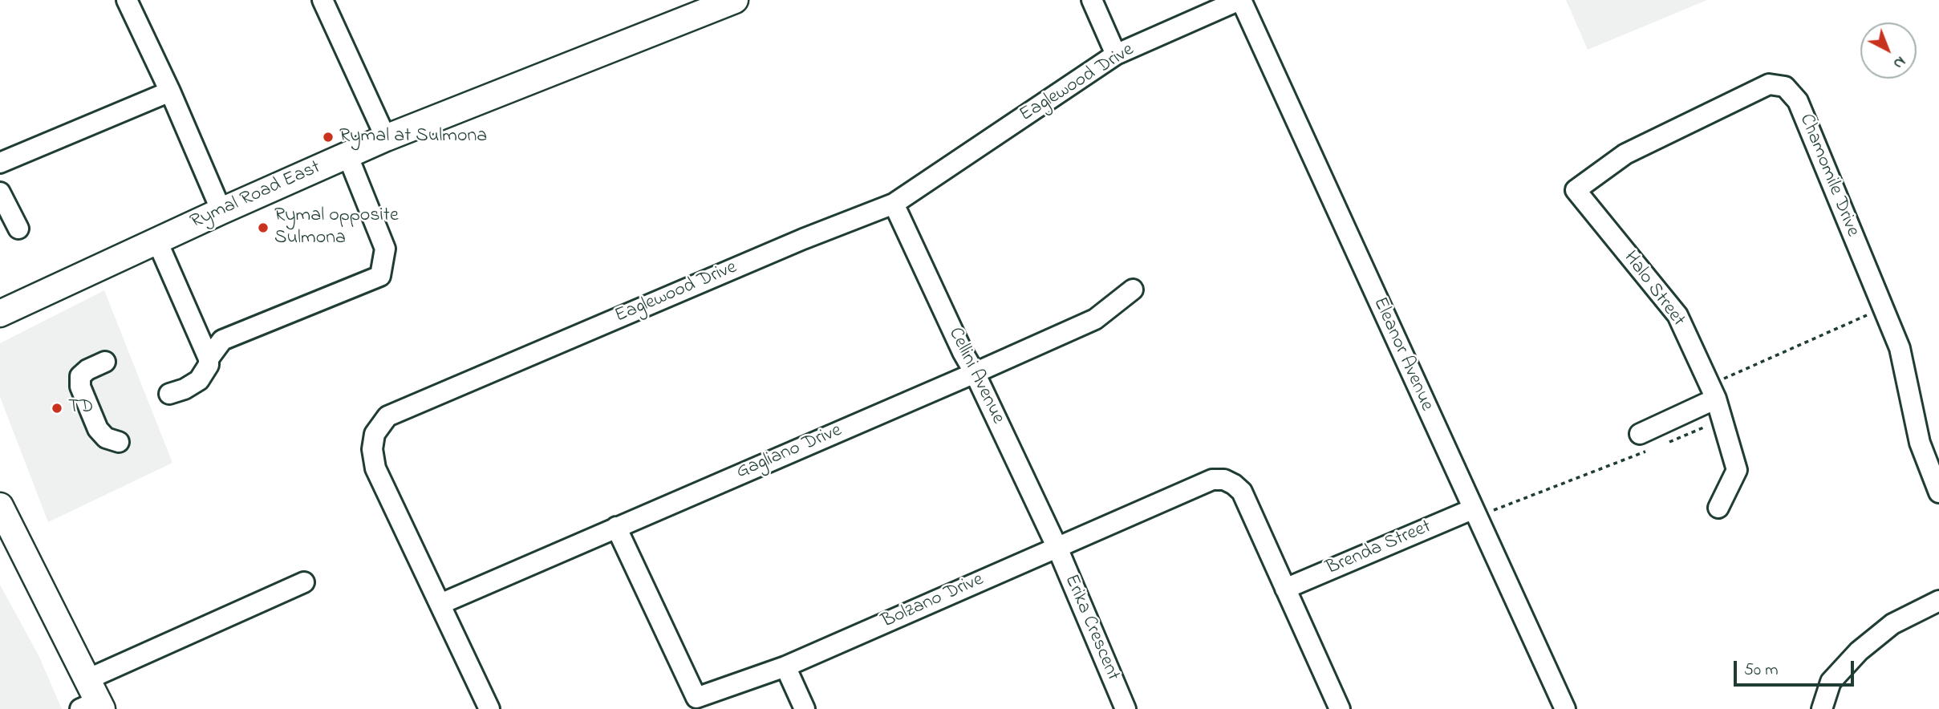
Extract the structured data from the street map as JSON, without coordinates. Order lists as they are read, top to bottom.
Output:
{
  "streets": {
    "main road": ["Rymal Road East"],
    "street": [
      "Eaglewood Drive",
      "Chamomile Drive",
      "Halo Street",
      "Eleanor Avenue",
      "Cellini Avenue",
      "Gagliano Drive",
      "Brenda Street",
      "Bolzano Drive",
      "Erika Crescent"
    ]
  },
  "crossings": [
    ["Eaglewood Drive", "Eleanor Avenue"],
    ["Eaglewood Drive", "Cellini Avenue"],
    ["Eaglewood Drive", "Gagliano Drive"],
    ["Chamomile Drive", "Halo Street"],
    ["Eleanor Avenue", "Brenda Street"],
    ["Cellini Avenue", "Gagliano Drive"],
    ["Cellini Avenue", "Bolzano Drive"],
    ["Cellini Avenue", "Erika Crescent"],
    ["Gagliano Drive", "Bolzano Drive"],
    ["Brenda Street", "Bolzano Drive"],
    ["Bolzano Drive", "Erika Crescent"]
  ],
  "places": ["Rymal at Sulmona", "Rymal opposite Sulmona", "TD"],
  "scale_bar": "50 m",
  "north": "bottom right"
}
